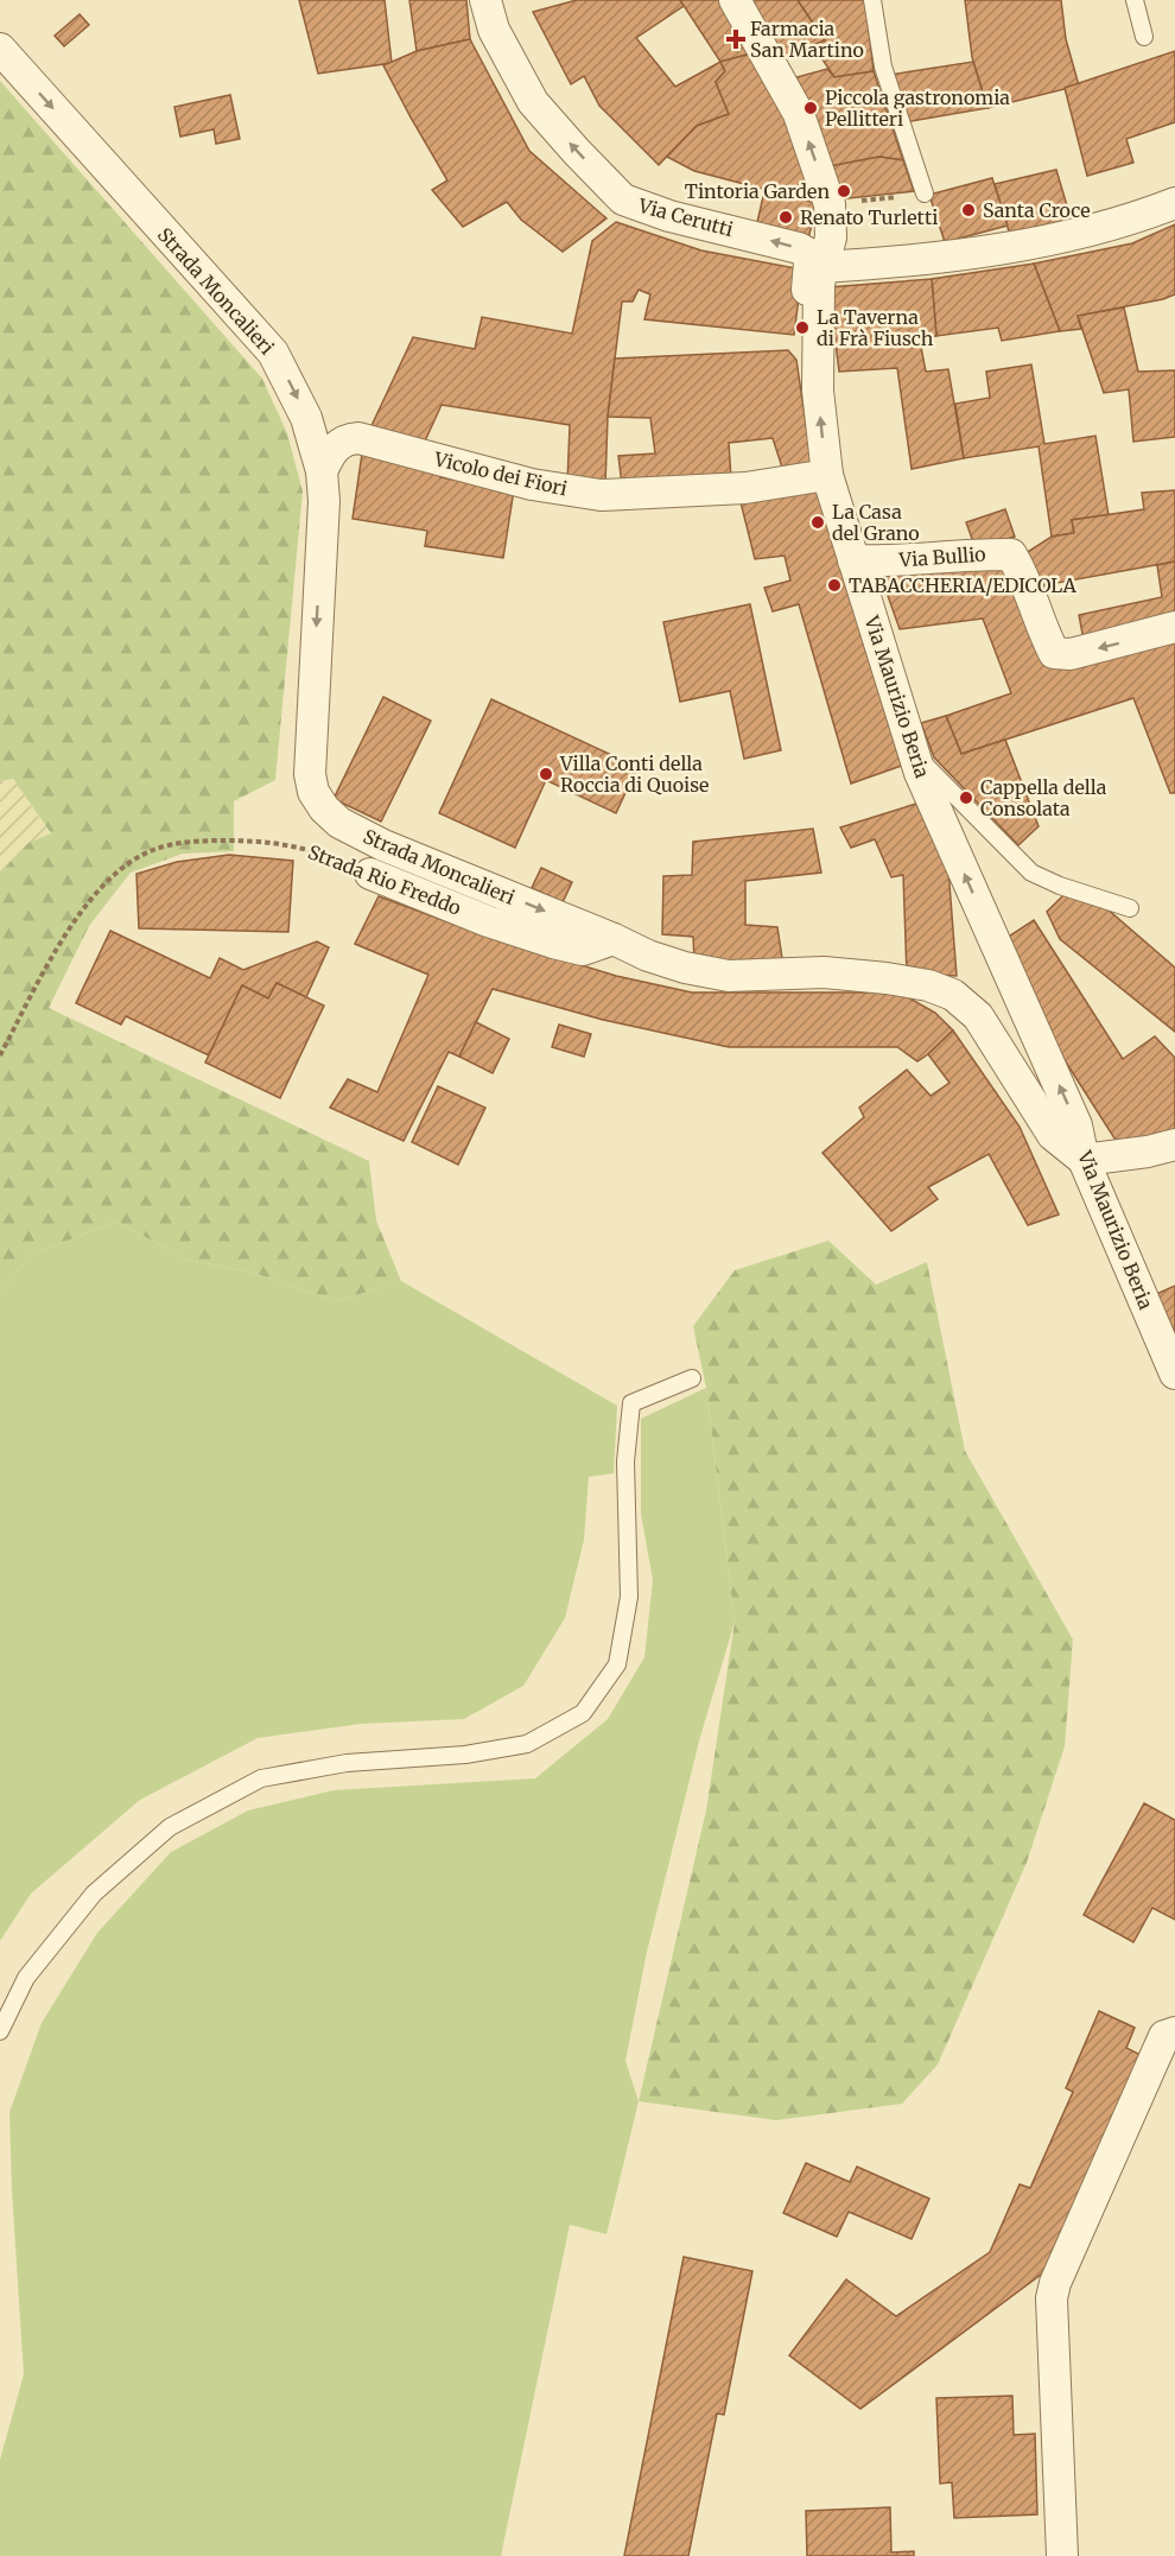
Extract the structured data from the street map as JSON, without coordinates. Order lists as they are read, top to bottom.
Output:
{
  "streets": {
    "street": [
      "Via Cerutti",
      "Strada Moncalieri",
      "Vicolo dei Fiori",
      "Via Bullio",
      "Via Maurizio Beria",
      "Strada Rio Freddo"
    ]
  },
  "crossings": [
    ["Via Cerutti", "Via Maurizio Beria"],
    ["Strada Moncalieri", "Vicolo dei Fiori"],
    ["Strada Moncalieri", "Via Maurizio Beria"],
    ["Strada Moncalieri", "Strada Rio Freddo"],
    ["Vicolo dei Fiori", "Via Maurizio Beria"],
    ["Via Bullio", "Via Maurizio Beria"]
  ],
  "one_way": [
    "Via Cerutti",
    "Strada Moncalieri",
    "Via Bullio",
    "Via Maurizio Beria"
  ],
  "places": {
    "health": ["Farmacia San Martino"],
    "other": [
      "Piccola gastronomia Pellitteri",
      "Tintoria Garden",
      "Santa Croce",
      "Renato Turletti",
      "La Taverna di Frà Fiusch",
      "La Casa del Grano",
      "TABACCHERIA/EDICOLA",
      "Villa Conti della Roccia di Quoise",
      "Cappella della Consolata"
    ]
  }
}
